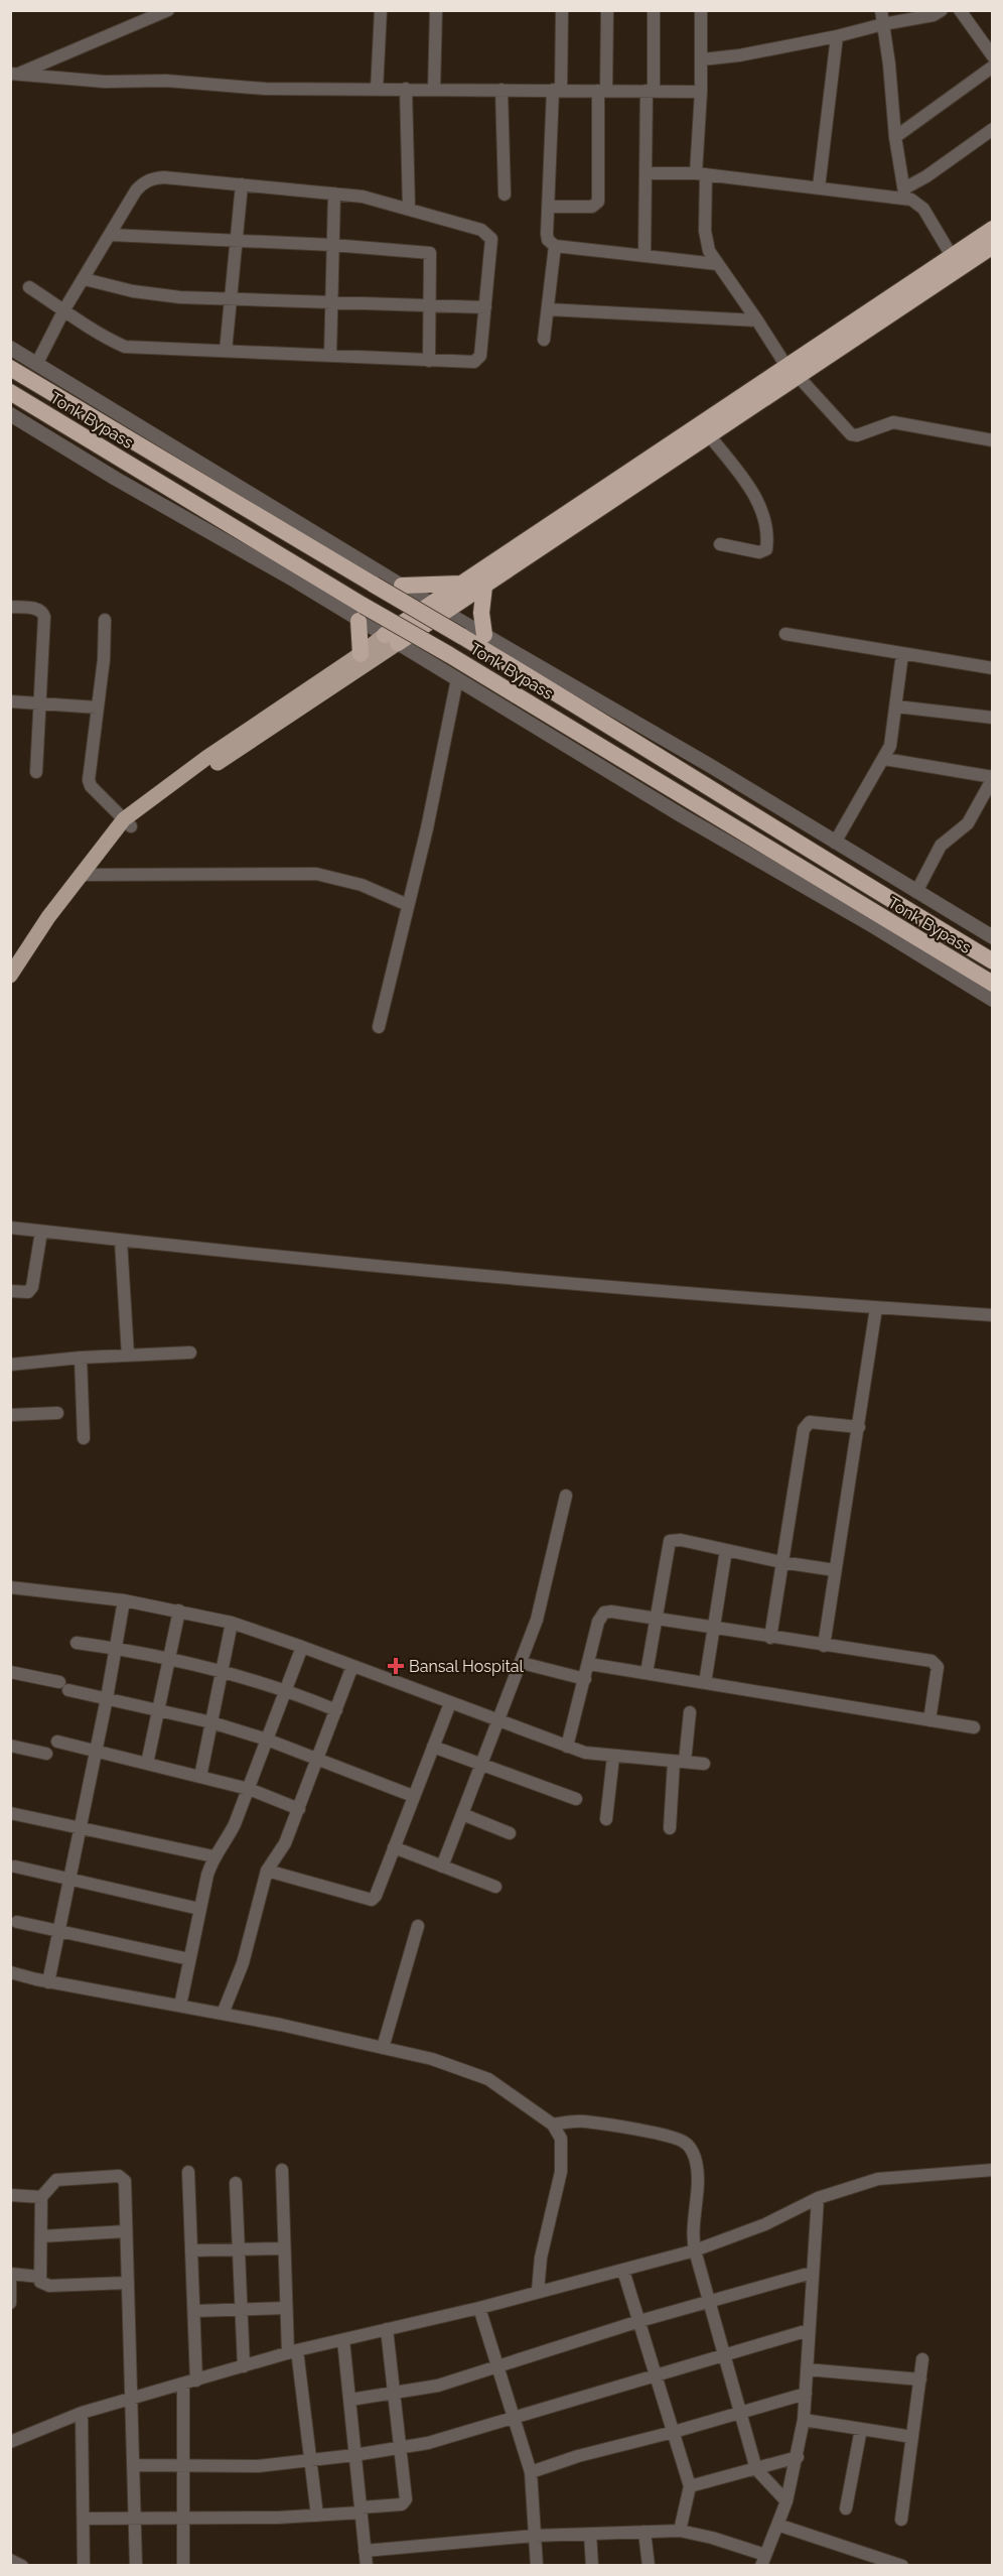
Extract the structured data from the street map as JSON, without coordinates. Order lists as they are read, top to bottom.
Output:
{
  "streets": {
    "highway": ["Tonk Bypass"]
  },
  "places": {
    "health": ["Bansal Hospital"]
  }
}
